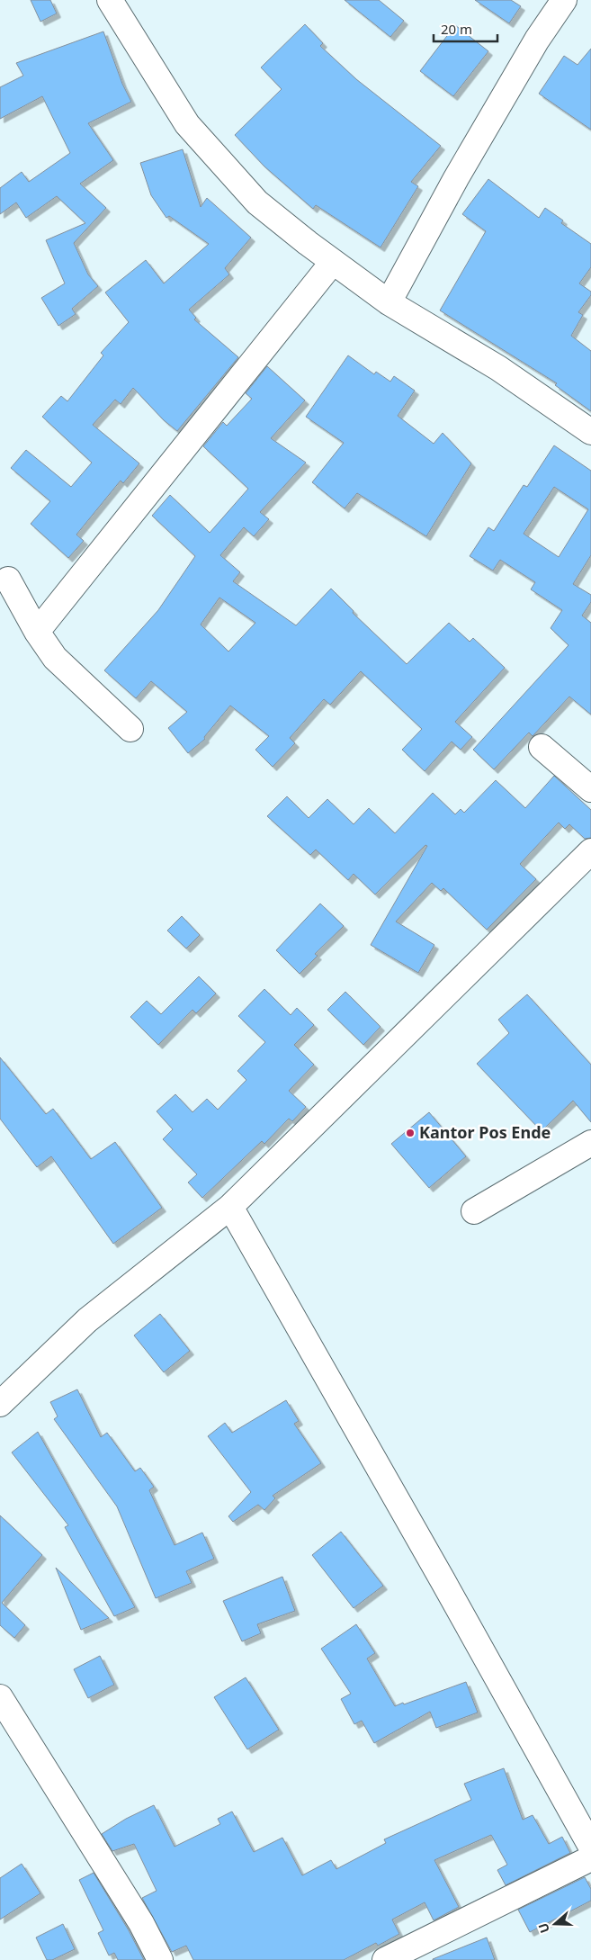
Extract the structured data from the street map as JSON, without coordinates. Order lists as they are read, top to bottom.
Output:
{
  "places": ["Kantor Pos Ende"],
  "scale_bar": "20 m",
  "north": "left"
}
